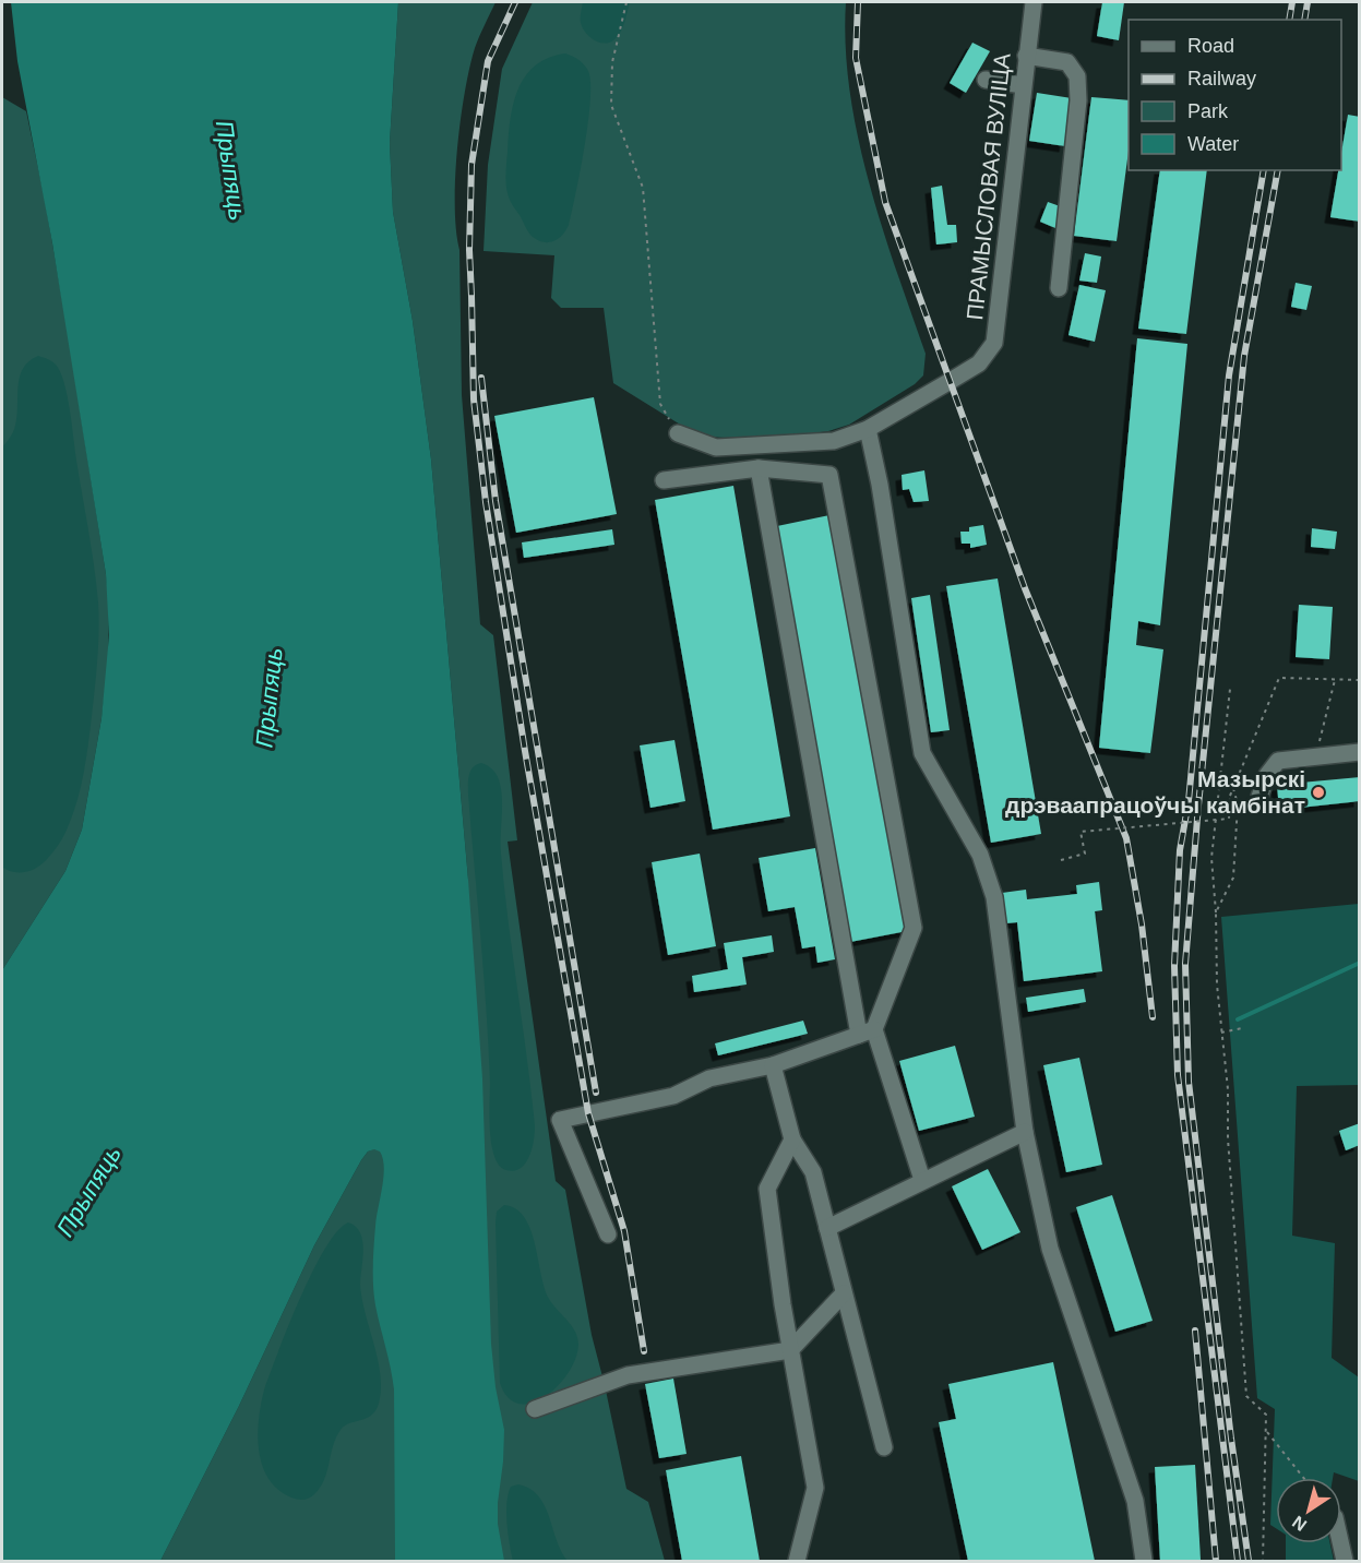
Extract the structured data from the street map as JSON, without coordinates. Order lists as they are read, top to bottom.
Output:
{
  "streets": {
    "street": ["ПРАМЫСЛОВАЯ ВУЛІЦА"]
  },
  "water": ["Прыпяць"],
  "places": ["Мазырскі дрэваапрацоўчы камбінат"],
  "legend": [
    "Road",
    "Railway",
    "Park",
    "Water"
  ],
  "north": "bottom left"
}
